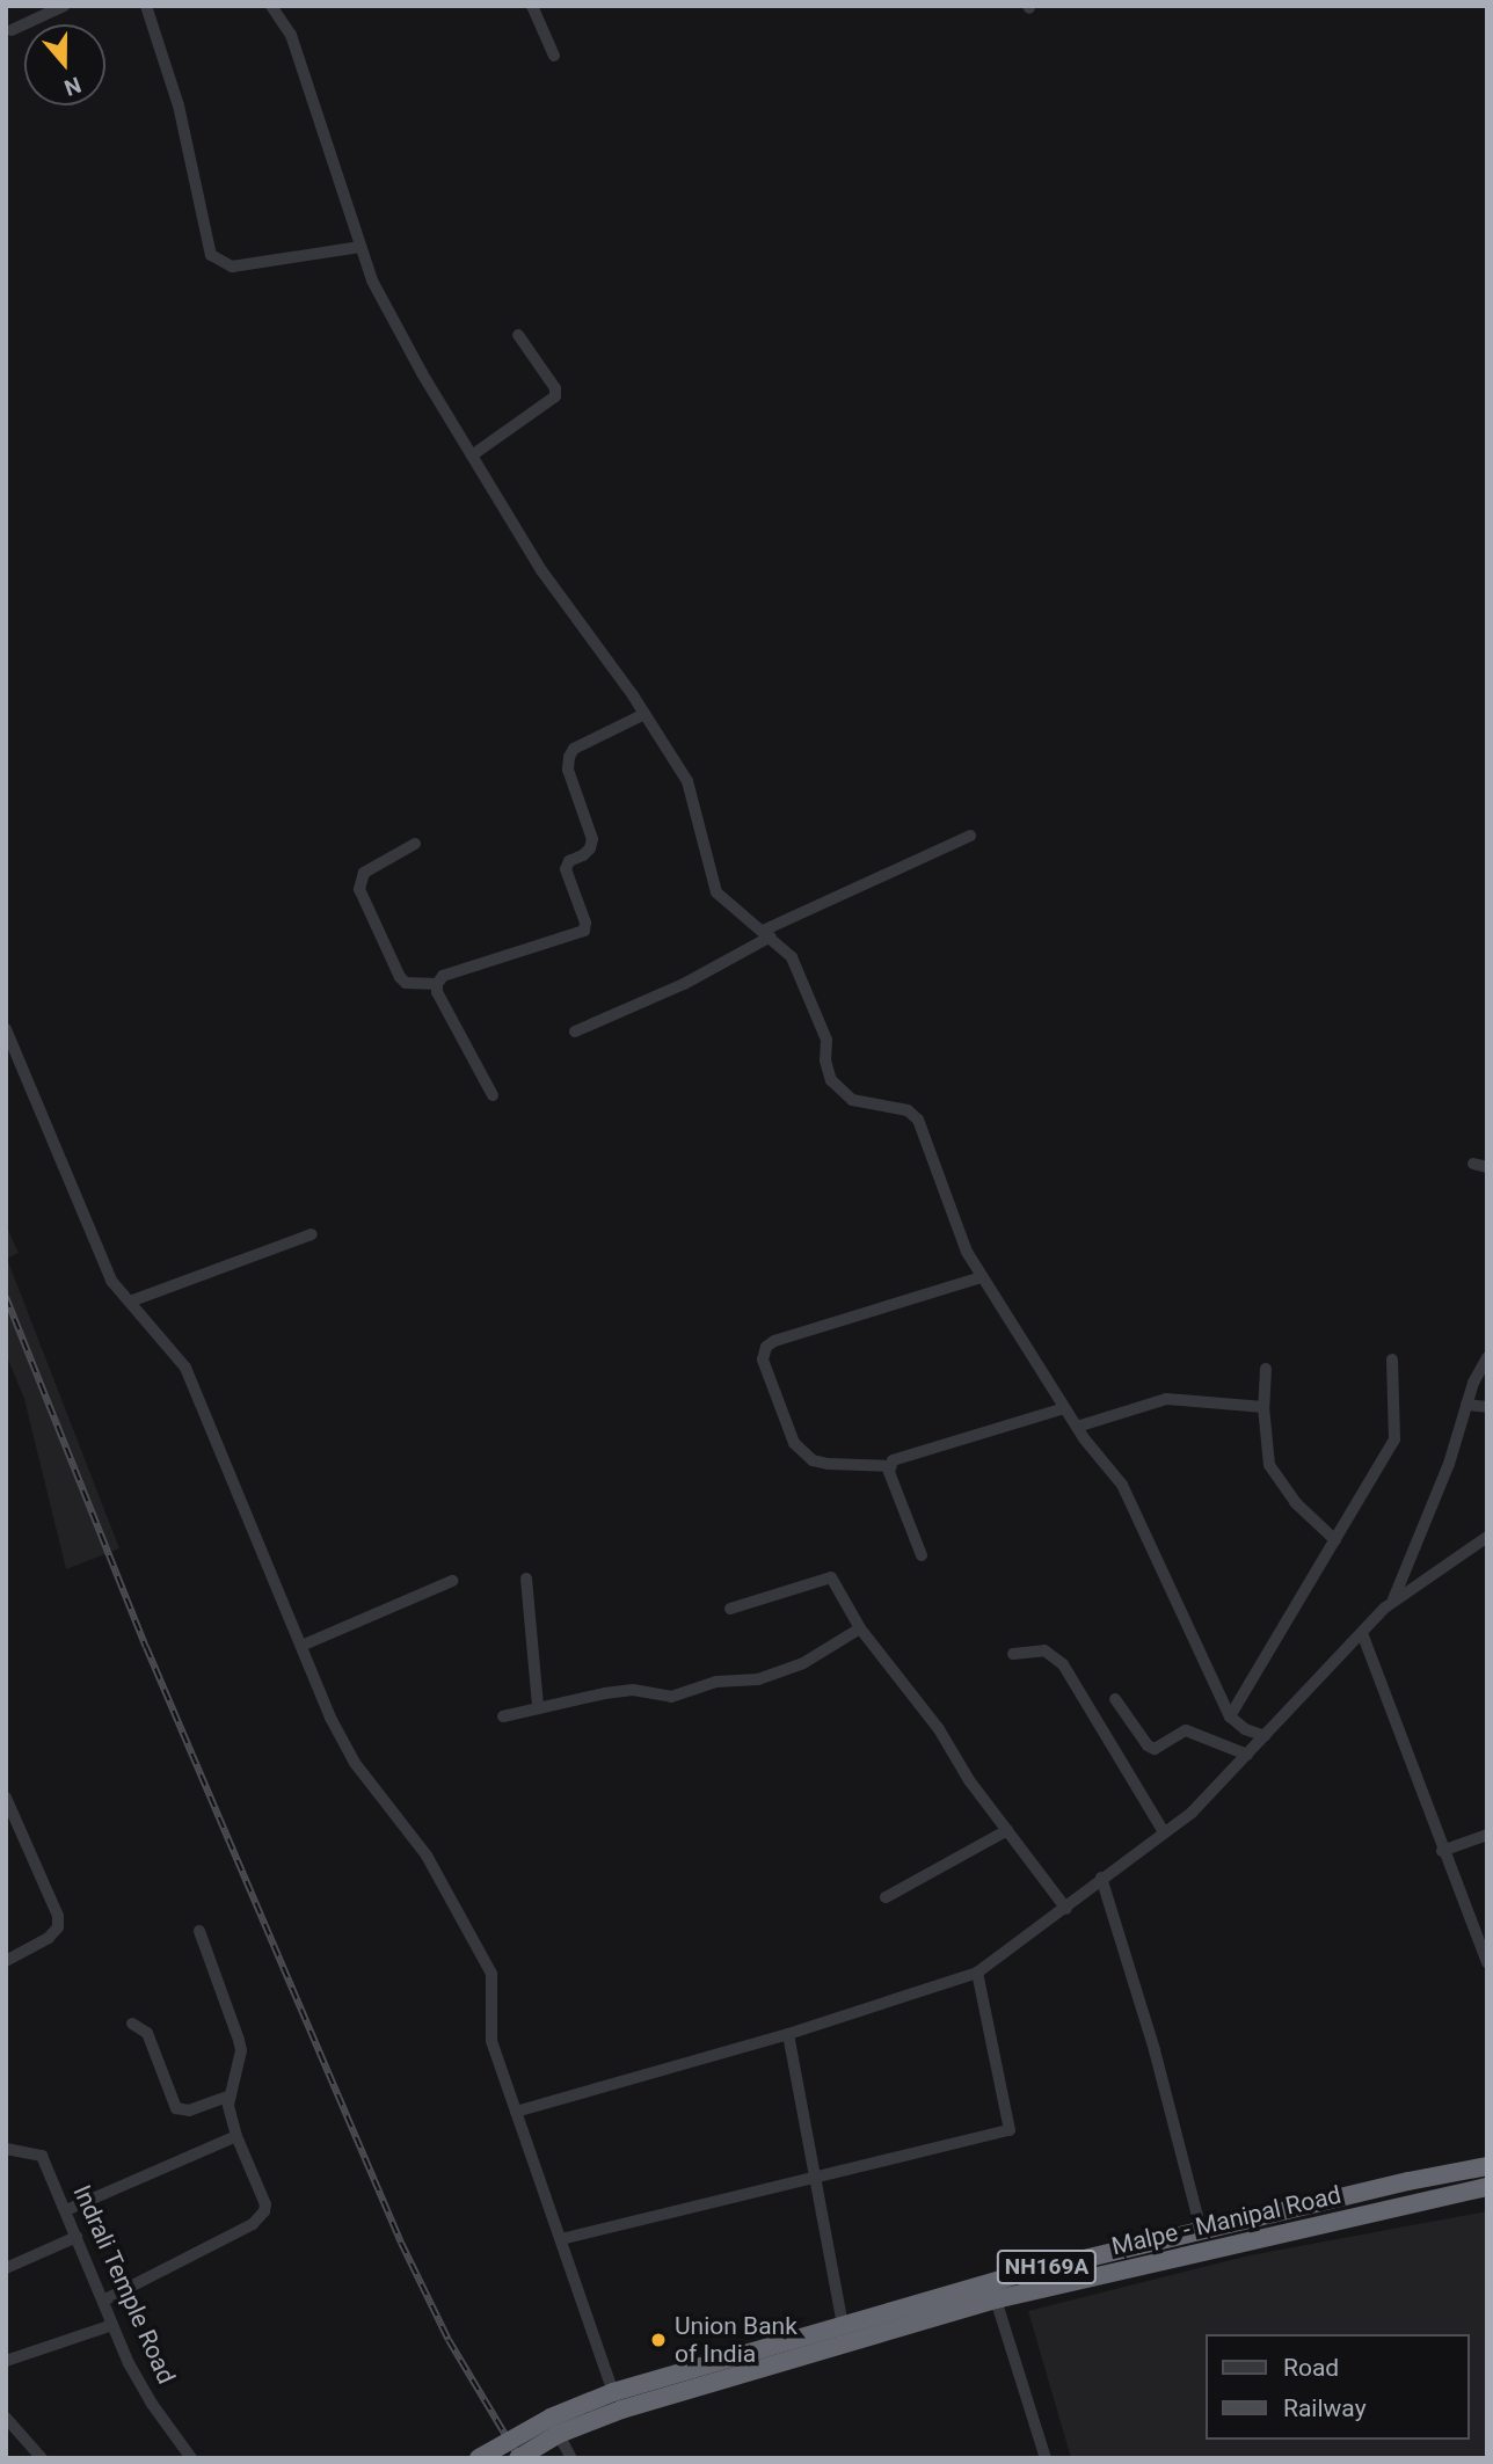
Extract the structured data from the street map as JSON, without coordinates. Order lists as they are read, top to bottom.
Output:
{
  "streets": {
    "highway": ["Malpe - Manipal Road", "NH169A"],
    "street": ["Indrali Temple Road"]
  },
  "crossings": [
    ["Malpe - Manipal Road", "NH169A"]
  ],
  "places": ["Union Bank of India"],
  "legend": ["Road", "Railway"],
  "north": "bottom"
}
